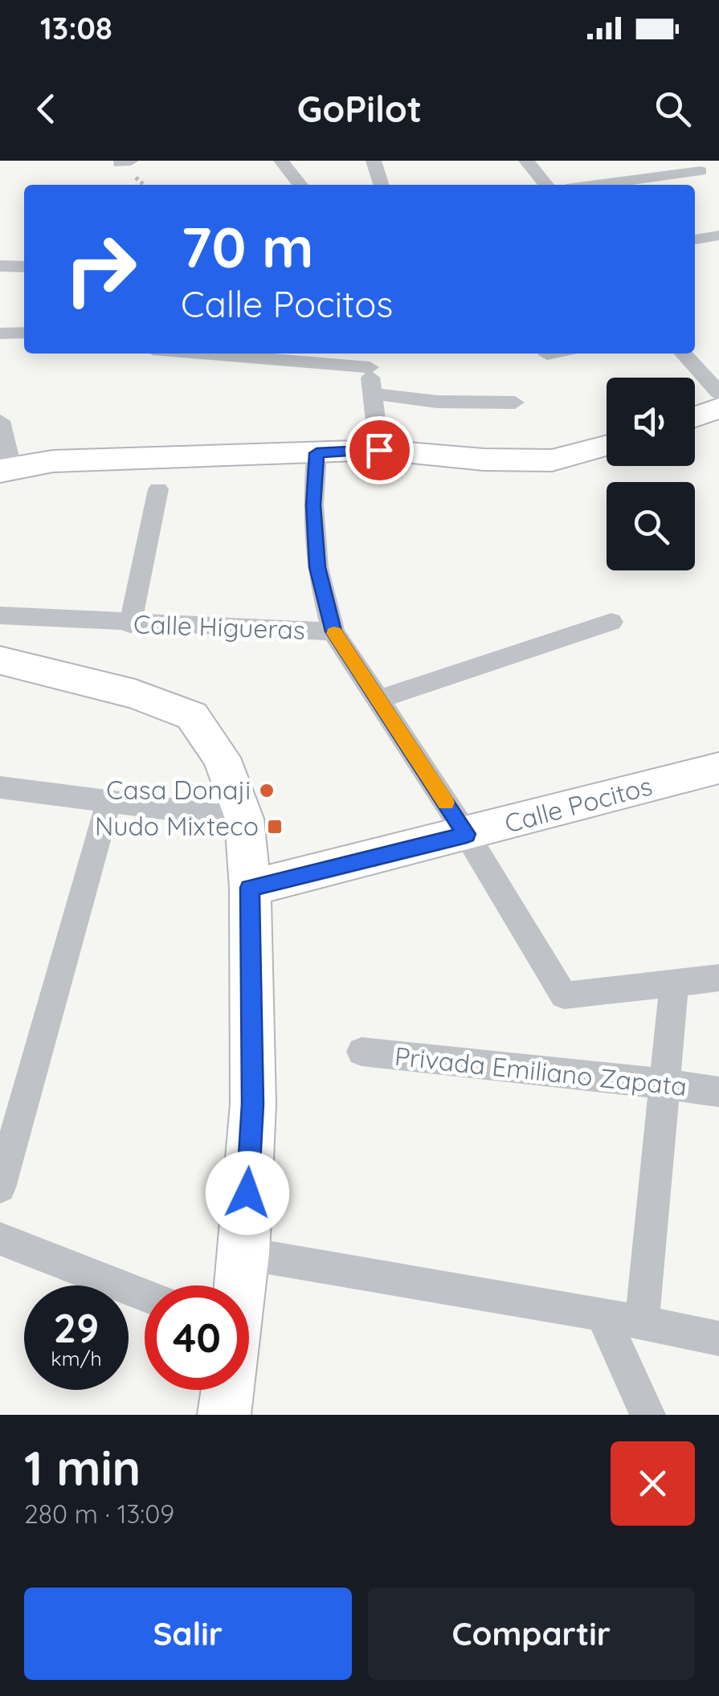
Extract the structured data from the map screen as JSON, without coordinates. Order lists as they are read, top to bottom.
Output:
{
  "streets": {
    "street": ["Calle Higueras", "Calle Pocitos", "Privada Emiliano Zapata"]
  },
  "crossings": [
    ["Calle Higueras", "Calle Pocitos"]
  ],
  "places": {
    "other": ["Casa Donaji"],
    "transit": ["Nudo Mixteco"]
  },
  "page": {
    "status": "13:08",
    "header": "GoPilot",
    "turn": ["70 m", "Calle Pocitos"],
    "speed": "29 km/h",
    "limit": "40",
    "heading": ["1 min", "280 m · 13:09"],
    "buttons": ["Salir", "Compartir"]
  }
}
